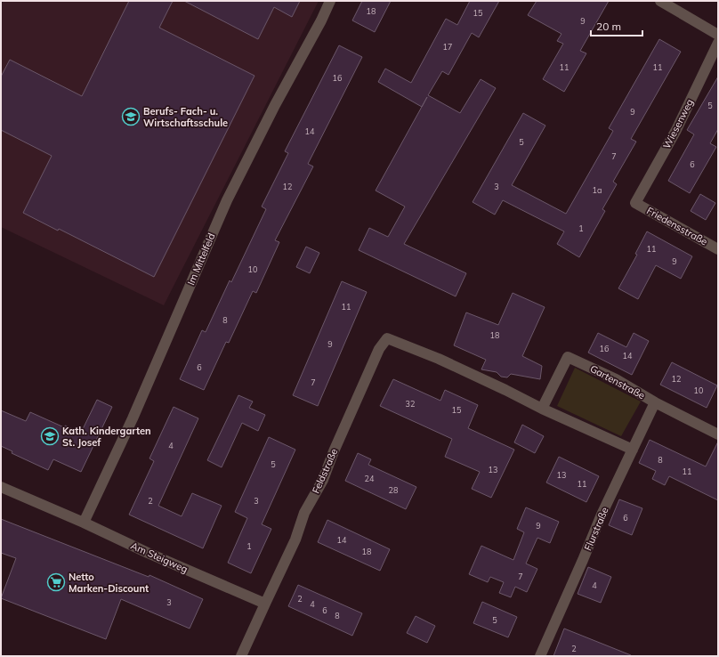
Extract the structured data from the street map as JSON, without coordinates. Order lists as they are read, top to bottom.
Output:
{
  "streets": {
    "street": [
      "Wiesenweg",
      "Friedensstraße",
      "Im Mittelfeld",
      "Gartenstraße",
      "Feldstraße",
      "Flurstraße",
      "Am Steigweg"
    ]
  },
  "crossings": [
    ["Wiesenweg", "Friedensstraße"],
    ["Im Mittelfeld", "Am Steigweg"],
    ["Gartenstraße", "Feldstraße"],
    ["Gartenstraße", "Flurstraße"],
    ["Feldstraße", "Am Steigweg"]
  ],
  "places": {
    "school or university": ["Berufs- Fach- u. Wirtschaftsschule", "Kath. Kindergarten St. Josef"],
    "supermarket": ["Netto Marken-Discount"]
  },
  "house_numbers": [
    "18",
    "15",
    "9",
    "17",
    "11",
    "11",
    "16",
    "5",
    "9",
    "14",
    "5",
    "7",
    "6",
    "12",
    "3",
    "1a",
    "1",
    "11",
    "9",
    "10",
    "11",
    "8",
    "18",
    "9",
    "16",
    "14",
    "6",
    "12",
    "7",
    "10",
    "32",
    "15",
    "4",
    "8",
    "5",
    "13",
    "11",
    "13",
    "24",
    "11",
    "28",
    "2",
    "3",
    "6",
    "9",
    "14",
    "1",
    "18",
    "7",
    "4",
    "2",
    "3",
    "4",
    "6",
    "8",
    "5",
    "2"
  ],
  "scale_bar": "20 m"
}
